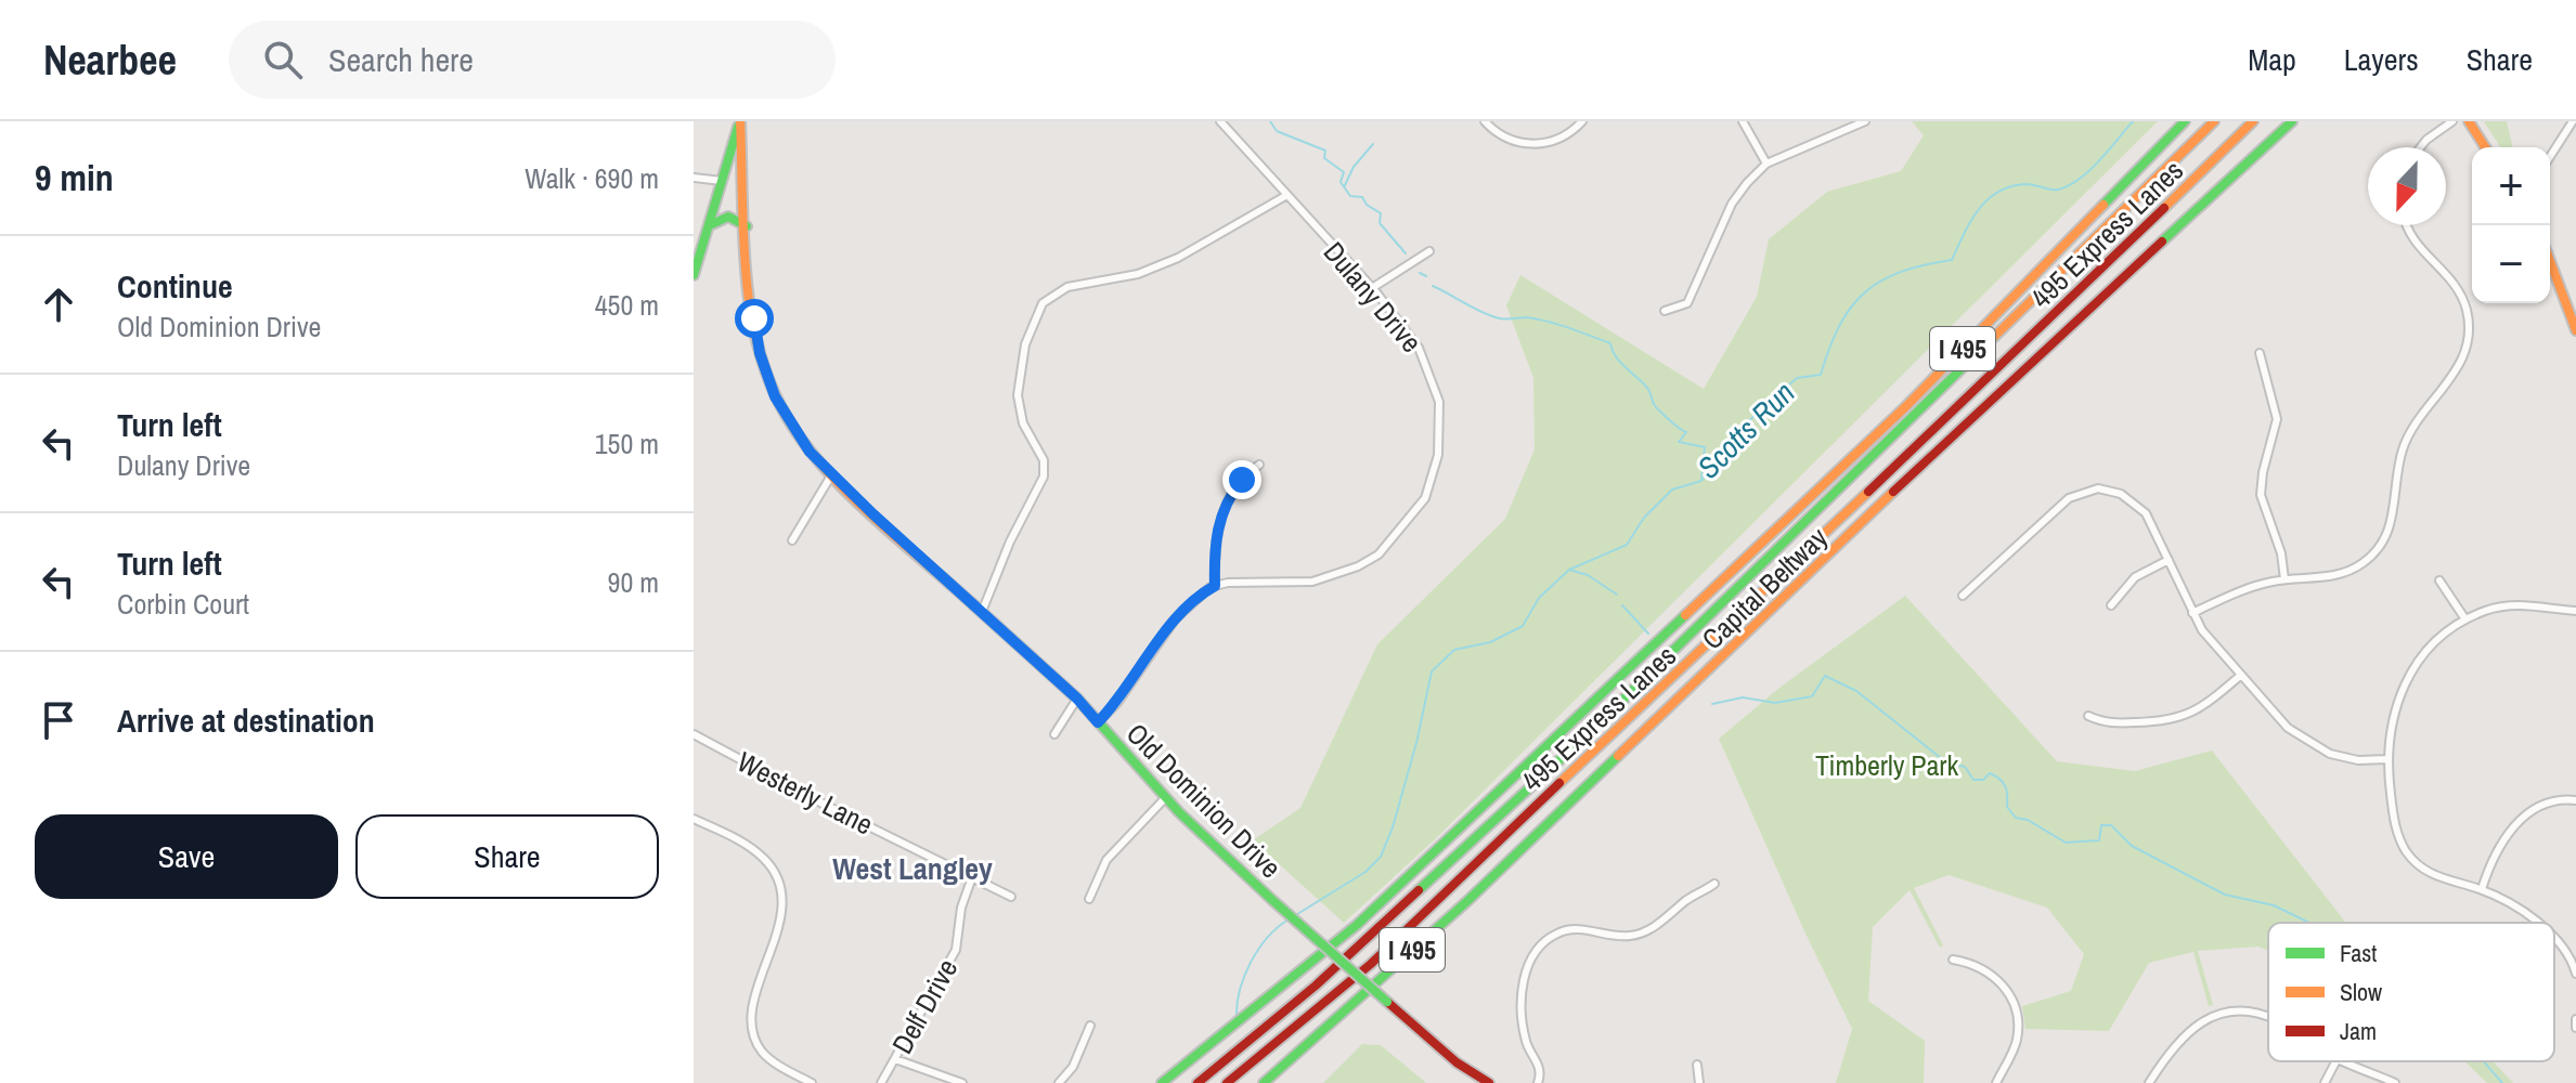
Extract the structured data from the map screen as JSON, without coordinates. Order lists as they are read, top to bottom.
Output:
{
  "streets": {
    "main road": [
      "495 Express Lanes",
      "I 495",
      "Capital Beltway",
      "Old Dominion Drive"
    ],
    "street": ["Dulany Drive", "Westerly Lane", "Delf Drive"]
  },
  "crossings": [
    ["Westerly Lane", "Delf Drive"]
  ],
  "districts": ["West Langley"],
  "water": ["Scotts Run"],
  "parks": ["Timberly Park"],
  "legend": ["Fast", "Slow", "Jam"],
  "north": "bottom",
  "page": {
    "header": "Nearbee",
    "search": "Search here",
    "nav": ["Map", "Layers", "Share"],
    "heading": ["9 min", "Walk · 690 m"],
    "map_buttons": ["+", "−"],
    "list": [
      ["Continue", "Old Dominion Drive", "450 m"],
      ["Turn left", "Dulany Drive", "150 m"],
      ["Turn left", "Corbin Court", "90 m"],
      "Arrive at destination"
    ],
    "buttons": ["Save", "Share"]
  }
}
